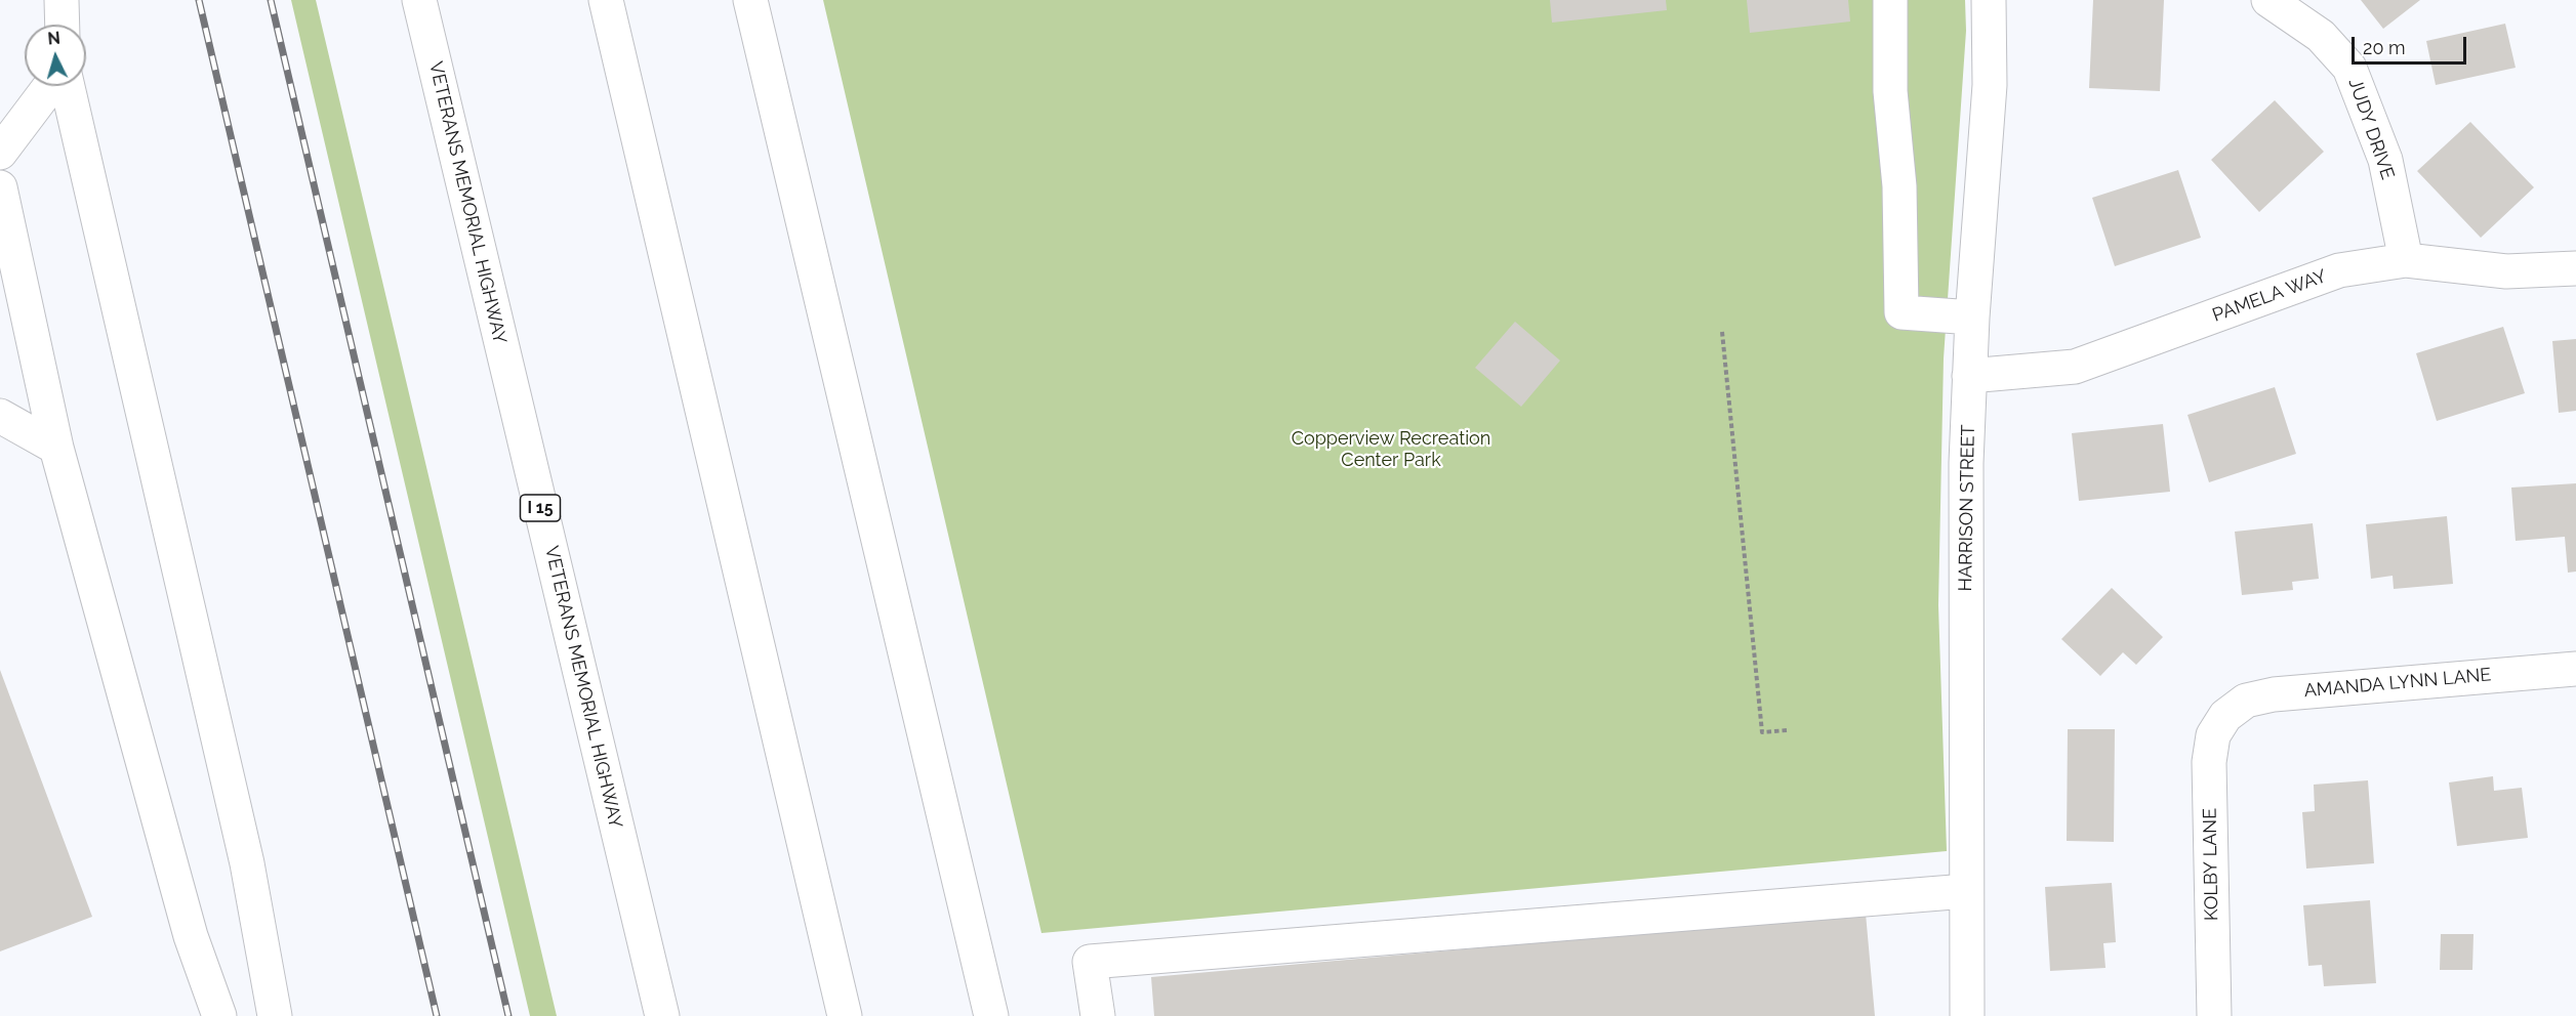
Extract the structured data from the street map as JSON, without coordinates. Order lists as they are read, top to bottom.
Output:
{
  "streets": {
    "main road": [
      "JUDY DRIVE",
      "VETERANS MEMORIAL HIGHWAY",
      "PAMELA WAY",
      "I 15",
      "HARRISON STREET",
      "AMANDA LYNN LANE",
      "KOLBY LANE"
    ]
  },
  "crossings": [
    ["JUDY DRIVE", "PAMELA WAY"],
    ["PAMELA WAY", "HARRISON STREET"],
    ["AMANDA LYNN LANE", "KOLBY LANE"]
  ],
  "parks": ["Copperview Recreation Center Park"],
  "scale_bar": "20 m",
  "north": "top"
}
